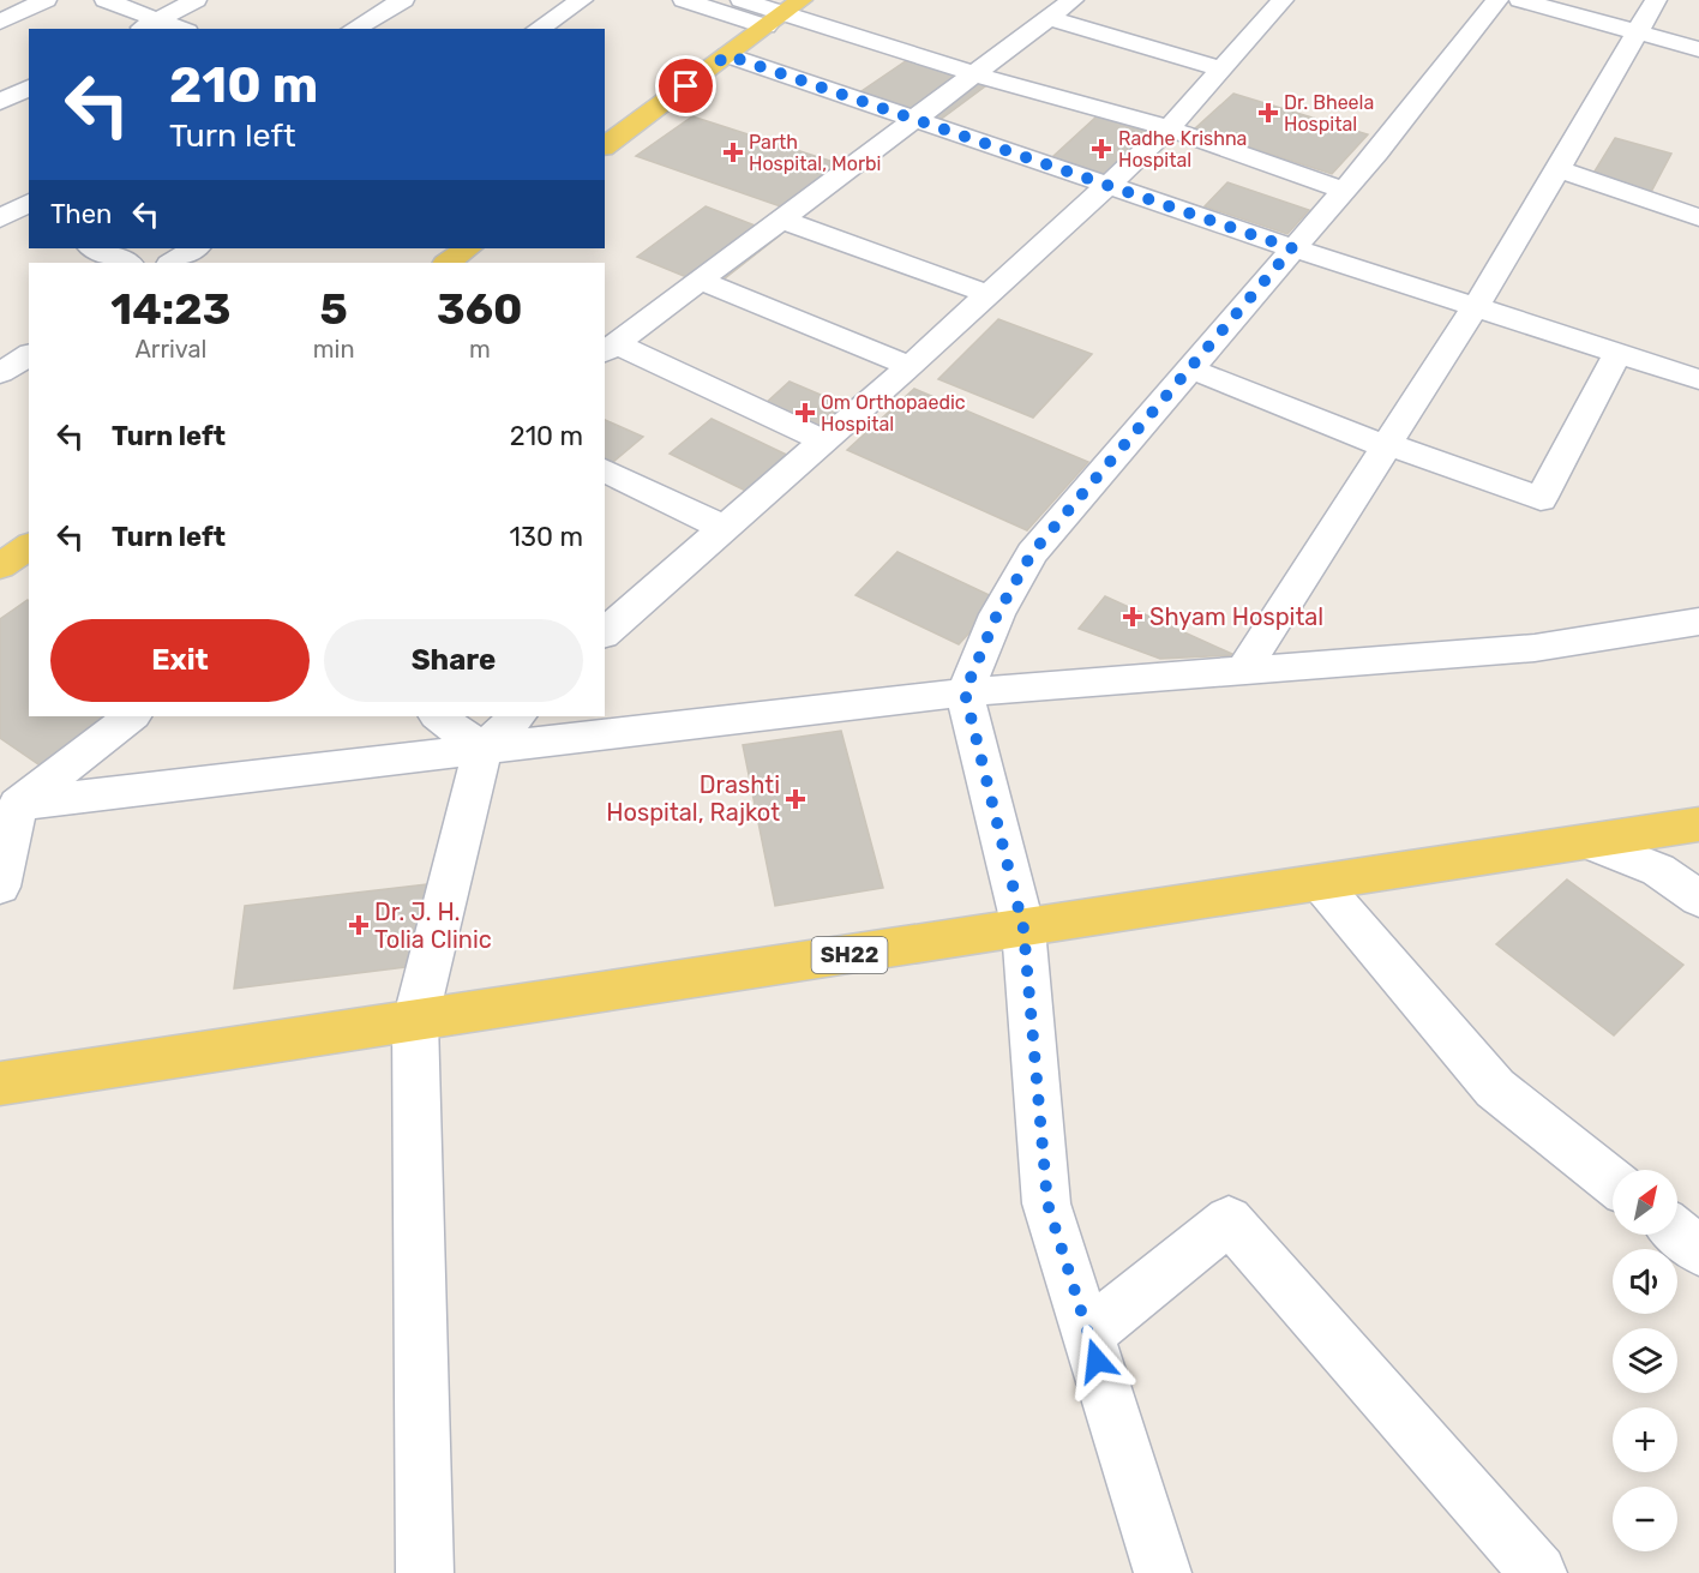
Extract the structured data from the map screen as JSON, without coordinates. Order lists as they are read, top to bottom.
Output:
{
  "streets": {
    "main road": ["SH22"]
  },
  "places": {
    "health": [
      "Dr. Bheela Hospital",
      "Radhe Krishna Hospital",
      "Parth Hospital, Morbi",
      "Om Orthopaedic Hospital",
      "Shyam Hospital",
      "Drashti Hospital, Rajkot",
      "Dr. J. H. Tolia Clinic"
    ]
  },
  "north": "top right",
  "page": {
    "turn": ["210 m", "Turn left"],
    "then": "Then",
    "eta": [
      "14:23",
      "Arrival",
      "5",
      "min",
      "360",
      "m"
    ],
    "list": [
      {
        "name": "Turn left",
        "value": "210 m"
      },
      {
        "name": "Turn left",
        "value": "130 m"
      }
    ],
    "buttons": ["Exit", "Share"],
    "map_buttons": ["+", "−"]
  }
}
